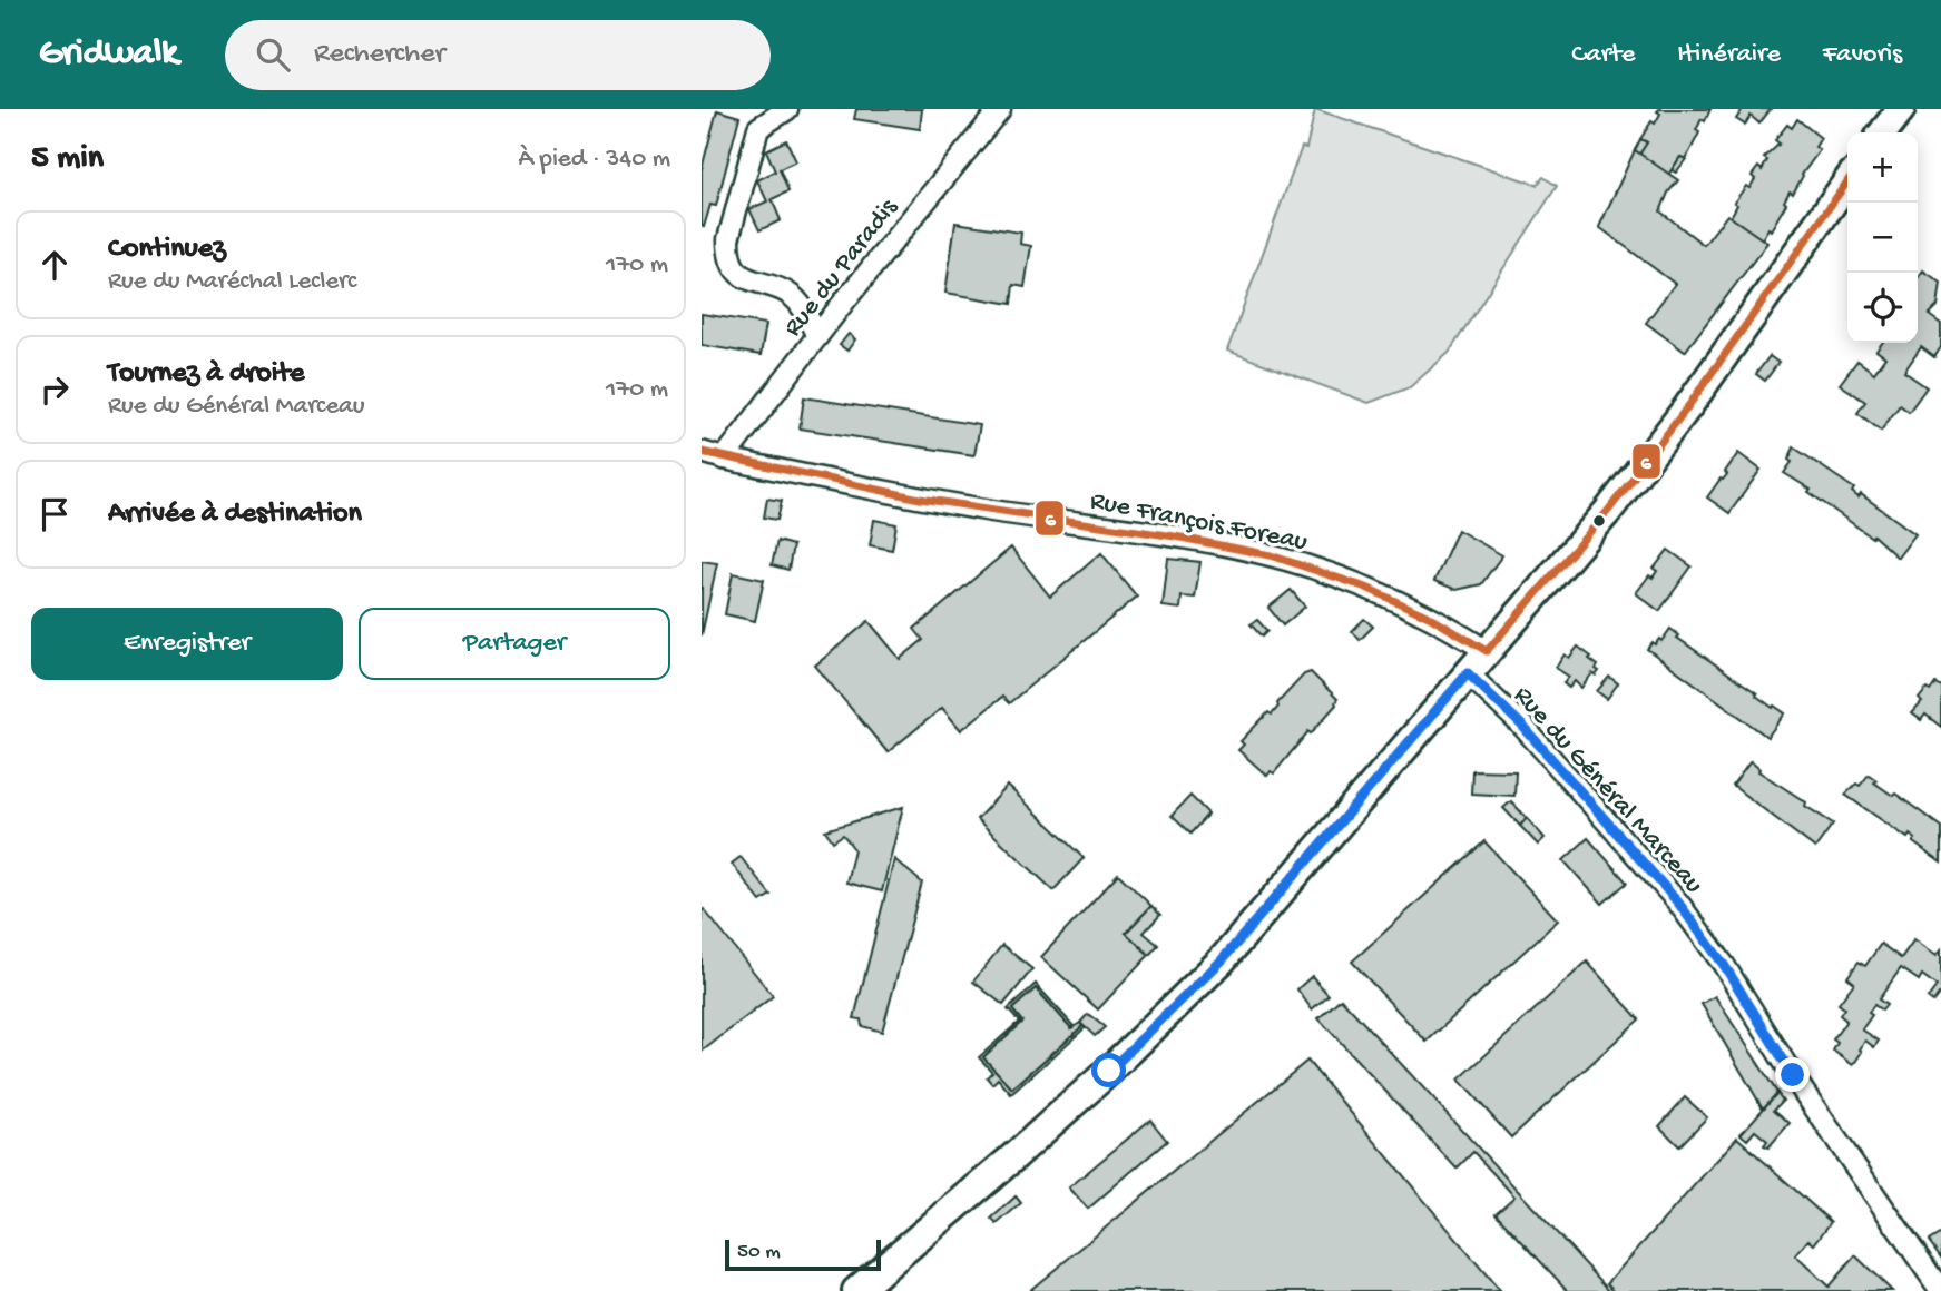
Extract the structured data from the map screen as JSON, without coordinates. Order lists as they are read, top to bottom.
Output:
{
  "streets": {
    "street": ["Rue du Paradis", "Rue François Foreau", "Rue du Général Marceau"]
  },
  "crossings": [
    ["Rue du Paradis", "Rue François Foreau"]
  ],
  "lines": ["transit line 6"],
  "scale_bar": "50 m",
  "page": {
    "header": "Gridwalk",
    "search": "Rechercher",
    "nav": ["Carte", "Itinéraire", "Favoris"],
    "heading": ["5 min", "À pied · 340 m"],
    "map_buttons": ["+", "−"],
    "list": [
      ["Continuez", "Rue du Maréchal Leclerc", "170 m"],
      ["Tournez à droite", "Rue du Général Marceau", "170 m"],
      "Arrivée à destination"
    ],
    "buttons": ["Enregistrer", "Partager"],
    "scale": "50 m"
  }
}
